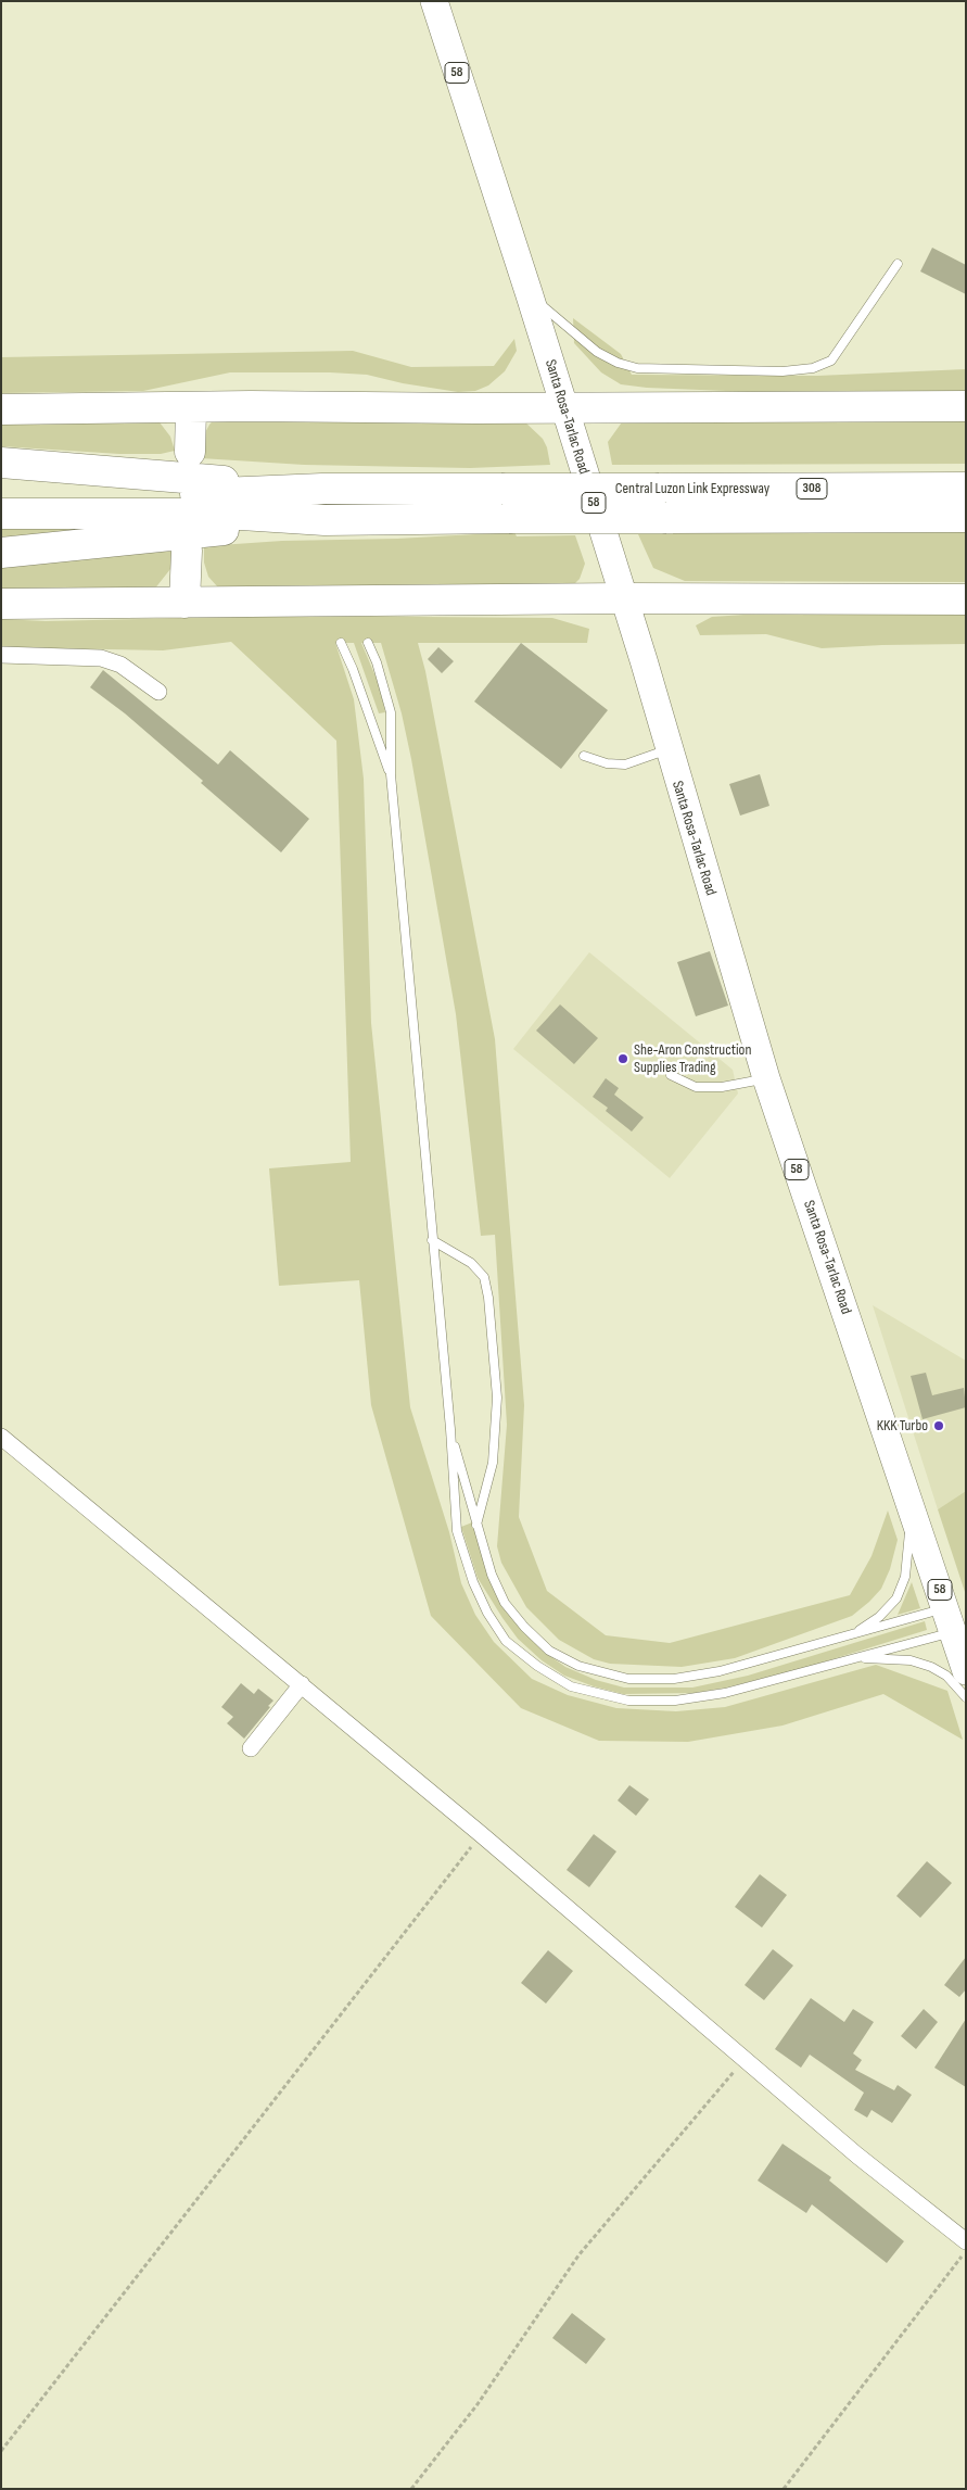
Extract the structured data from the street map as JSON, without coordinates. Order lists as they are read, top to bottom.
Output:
{
  "streets": {
    "highway": [
      "58",
      "Santa Rosa-Tarlac Road",
      "Central Luzon Link Expressway",
      "308"
    ]
  },
  "places": ["She-Aron Construction Supplies Trading", "KKK Turbo"]
}
